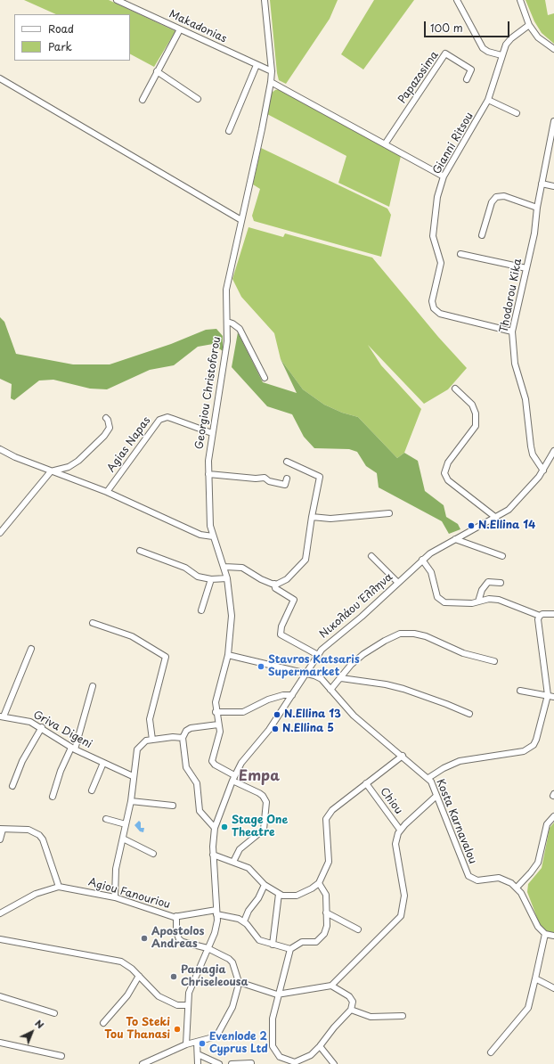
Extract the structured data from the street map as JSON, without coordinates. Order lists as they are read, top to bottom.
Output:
{
  "streets": {
    "street": [
      "Makadonias",
      "Papazosima",
      "Gianni Ritsou",
      "Thodorou Kika",
      "Georgiou Christoforou",
      "Agias Napas",
      "Νικολάου Έλληνα",
      "Griva Digeni",
      "Chiou",
      "Kosta Karnavalou",
      "Agiou Fanouriou"
    ]
  },
  "crossings": [
    ["Makadonias", "Georgiou Christoforou"],
    ["Gianni Ritsou", "Thodorou Kika"],
    ["Thodorou Kika", "Νικολάου Έλληνα"],
    ["Georgiou Christoforou", "Agias Napas"],
    ["Georgiou Christoforou", "Νικολάου Έλληνα"],
    ["Georgiou Christoforou", "Kosta Karnavalou"],
    ["Νικολάου Έλληνα", "Kosta Karnavalou"],
    ["Νικολάου Έλληνα", "Agiou Fanouriou"]
  ],
  "districts": ["Empa"],
  "places": [
    "N.Ellina 14",
    "Stavros Katsaris Supermarket",
    "N.Ellina 13",
    "N.Ellina 5",
    "Stage One Theatre",
    "Apostolos Andreas",
    "Panagia Chriseleousa",
    "To Steki Tou Thanasi",
    "Evenlode 2 Cyprus Ltd"
  ],
  "legend": ["Road", "Park"],
  "scale_bar": "100 m",
  "north": "top right"
}
